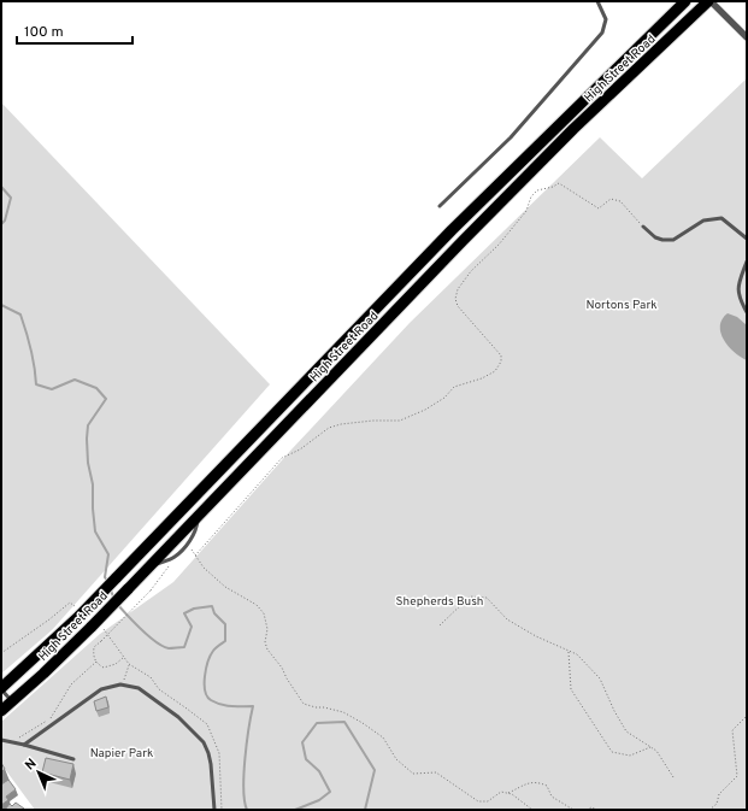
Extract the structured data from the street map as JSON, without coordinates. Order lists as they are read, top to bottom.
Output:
{
  "streets": {
    "main road": ["High Street Road"]
  },
  "parks": ["Nortons Park", "Shepherds Bush", "Napier Park"],
  "scale_bar": "100 m",
  "north": "top left"
}
